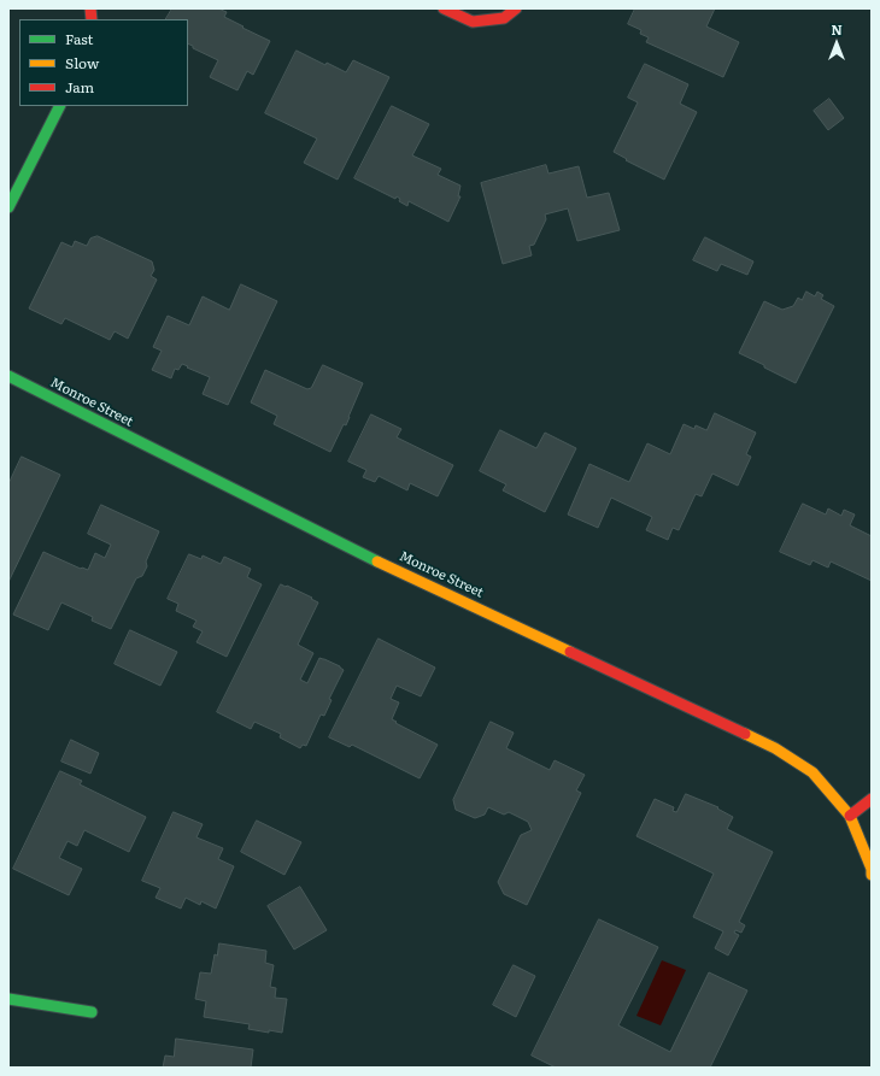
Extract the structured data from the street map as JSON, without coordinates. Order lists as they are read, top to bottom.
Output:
{
  "streets": {
    "street": ["Monroe Street"]
  },
  "legend": ["Fast", "Slow", "Jam"],
  "north": "top"
}
